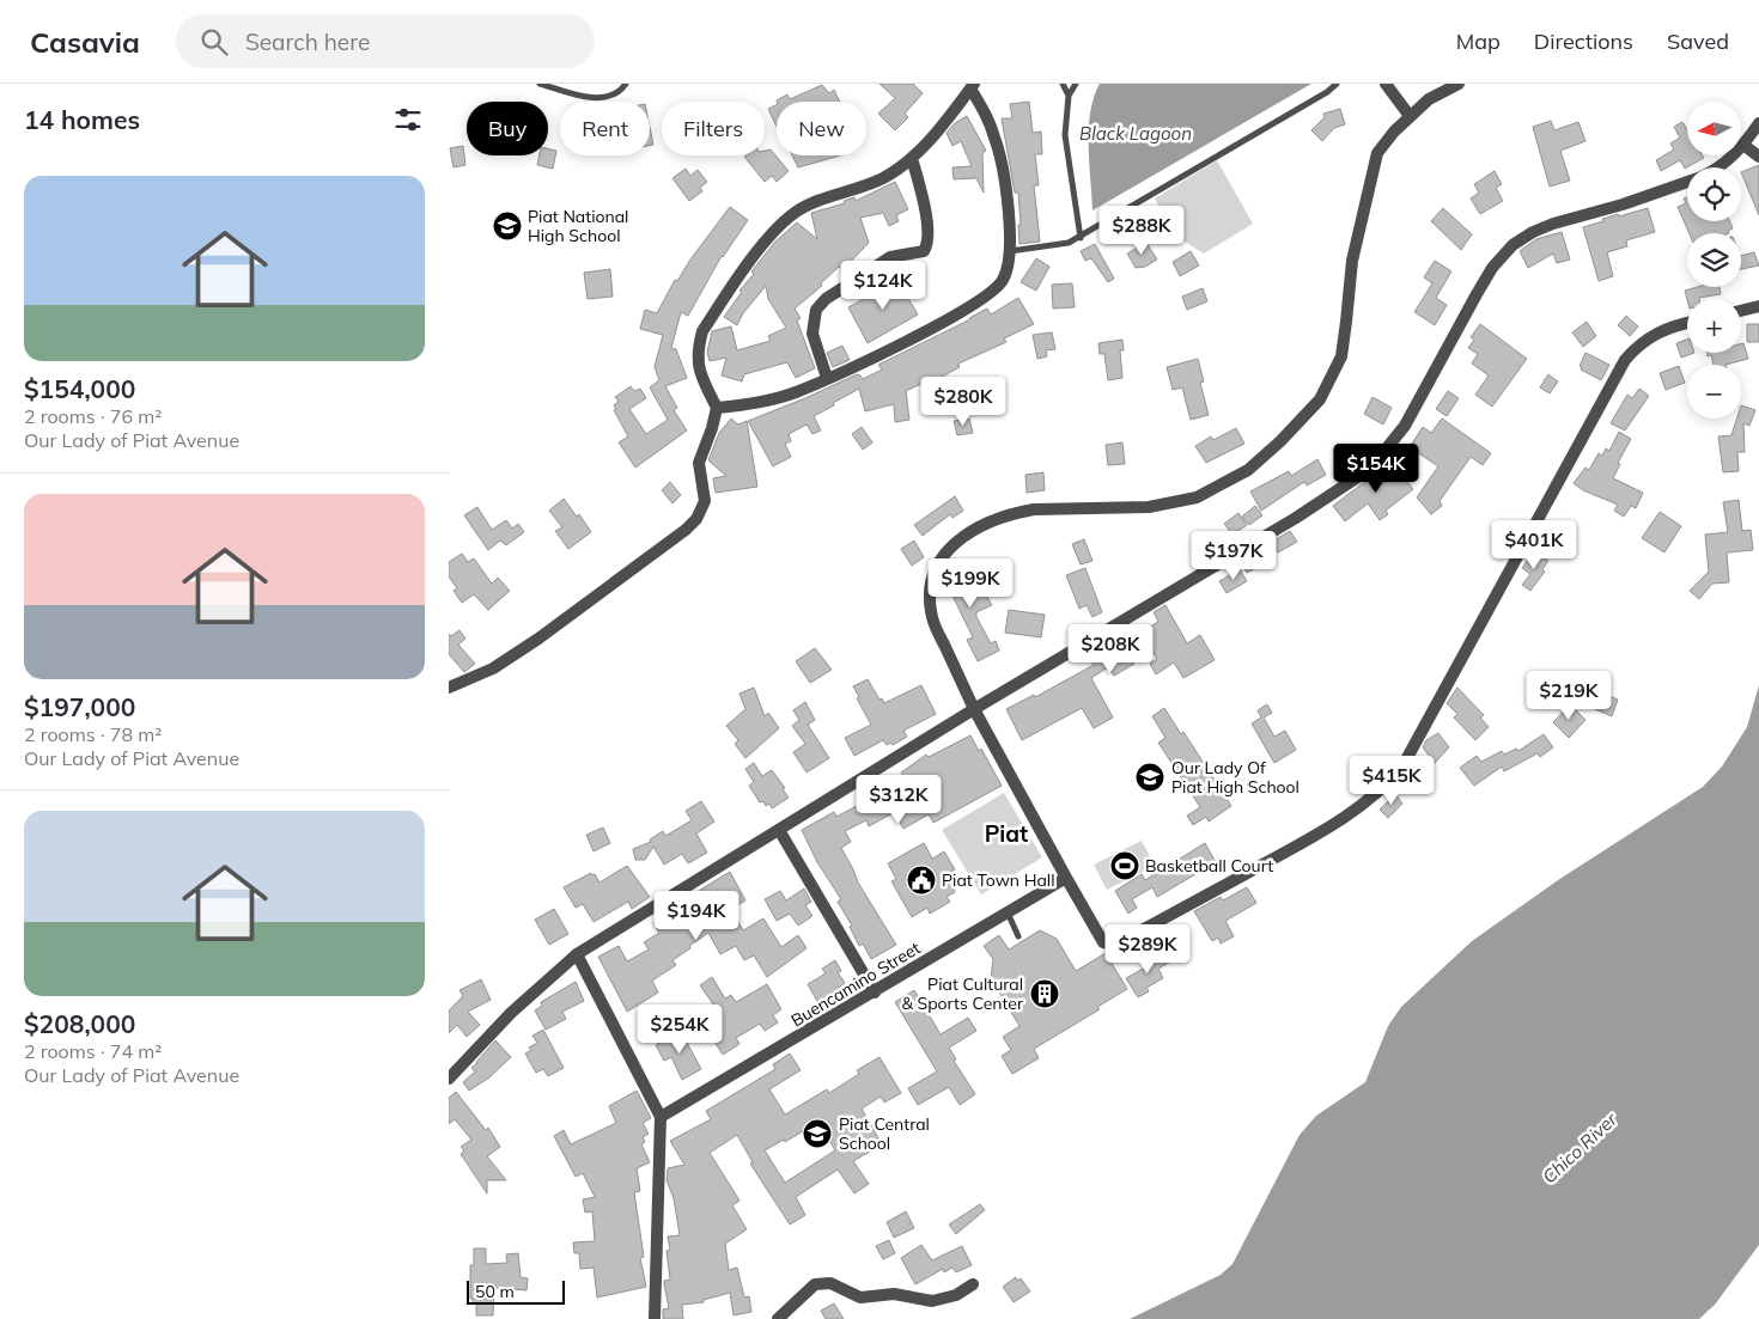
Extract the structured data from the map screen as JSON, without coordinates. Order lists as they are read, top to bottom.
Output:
{
  "streets": {
    "street": ["Buencamino Street"]
  },
  "districts": ["Piat"],
  "water": ["Black Lagoon", "Chico River"],
  "places": {
    "school or university": ["Piat National High School", "Our Lady Of Piat High School", "Piat Central School"],
    "sports": ["Basketball Court"],
    "public building": ["Piat Town Hall"],
    "building": ["Piat Cultural & Sports Center"]
  },
  "scale_bar": "50 m",
  "north": "left",
  "page": {
    "header": "Casavia",
    "search": "Search here",
    "nav": ["Map", "Directions", "Saved"],
    "heading": "14 homes",
    "map_buttons": ["+", "−"],
    "chip": [
      "Buy",
      "Rent",
      "Filters",
      "New"
    ],
    "list": [
      {
        "name": "$154,000",
        "note": "2 rooms · 76 m² · Our Lady of Piat Avenue"
      },
      {
        "name": "$197,000",
        "note": "2 rooms · 78 m² · Our Lady of Piat Avenue"
      },
      {
        "name": "$208,000",
        "note": "2 rooms · 74 m² · Our Lady of Piat Avenue"
      }
    ],
    "price": [
      "$288K",
      "$124K",
      "$280K",
      "$154K",
      "$401K",
      "$197K",
      "$199K",
      "$208K",
      "$219K",
      "$415K",
      "$312K",
      "$194K",
      "$289K",
      "$254K"
    ],
    "scale": "50 m"
  }
}
